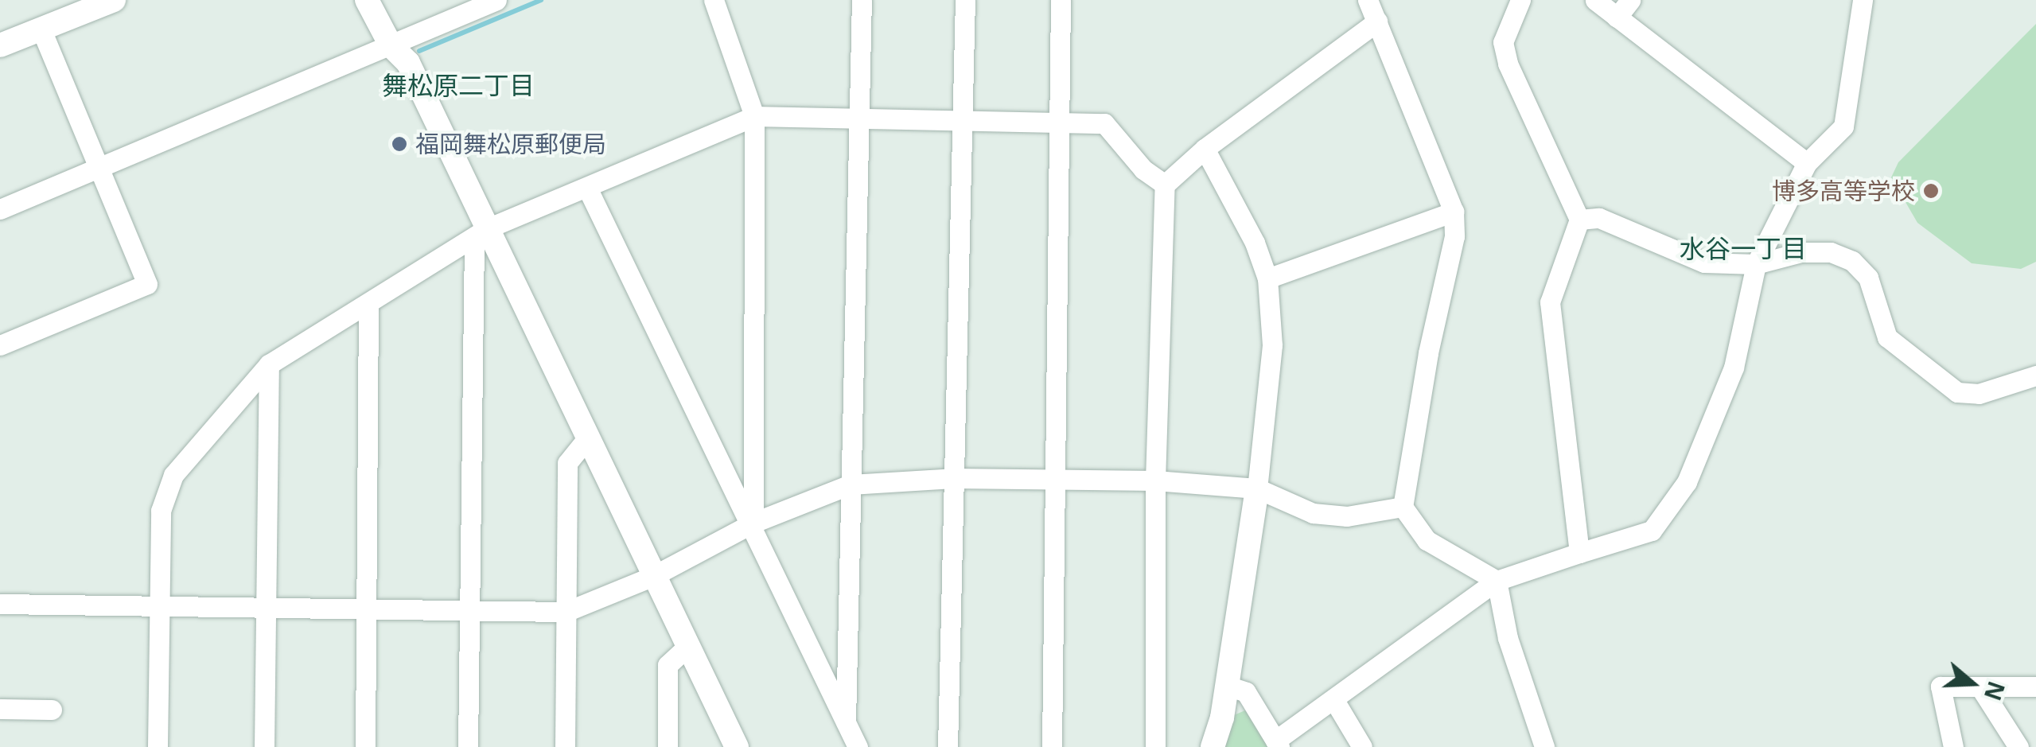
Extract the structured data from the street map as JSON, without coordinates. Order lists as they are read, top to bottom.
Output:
{
  "districts": ["舞松原二丁目", "水谷一丁目"],
  "places": ["福岡舞松原郵便局", "博多高等学校"],
  "north": "right"
}
